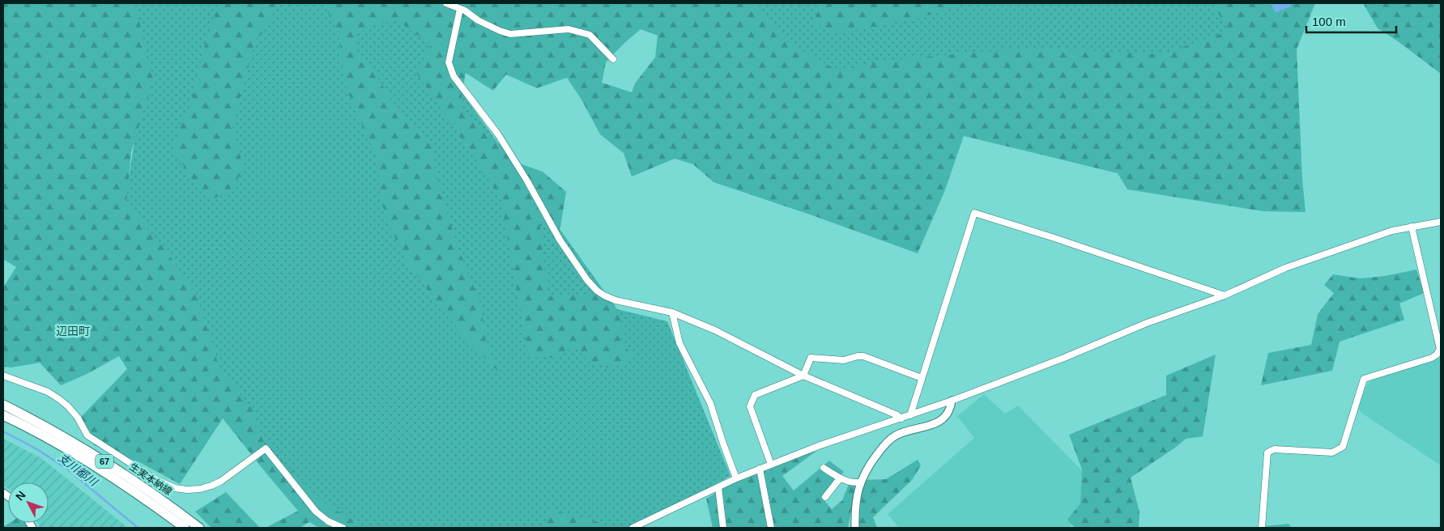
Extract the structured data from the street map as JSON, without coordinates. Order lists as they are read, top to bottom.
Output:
{
  "streets": {
    "main road": ["67", "生実本納線"]
  },
  "districts": ["辺田町"],
  "water": ["支川都川"],
  "scale_bar": "100 m",
  "north": "top left"
}
